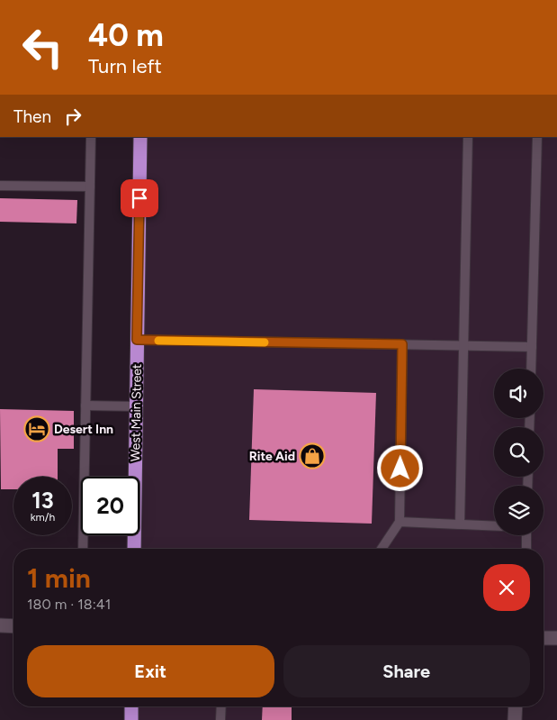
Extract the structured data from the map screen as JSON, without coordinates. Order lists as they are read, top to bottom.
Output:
{
  "streets": {
    "highway": ["West Main Street"]
  },
  "places": {
    "hotel": ["Desert Inn"],
    "shop": ["Rite Aid"]
  },
  "page": {
    "turn": ["40 m", "Turn left"],
    "then": "Then",
    "speed": "13 km/h",
    "limit": "20",
    "heading": ["1 min", "180 m · 18:41"],
    "buttons": ["Exit", "Share"]
  }
}
